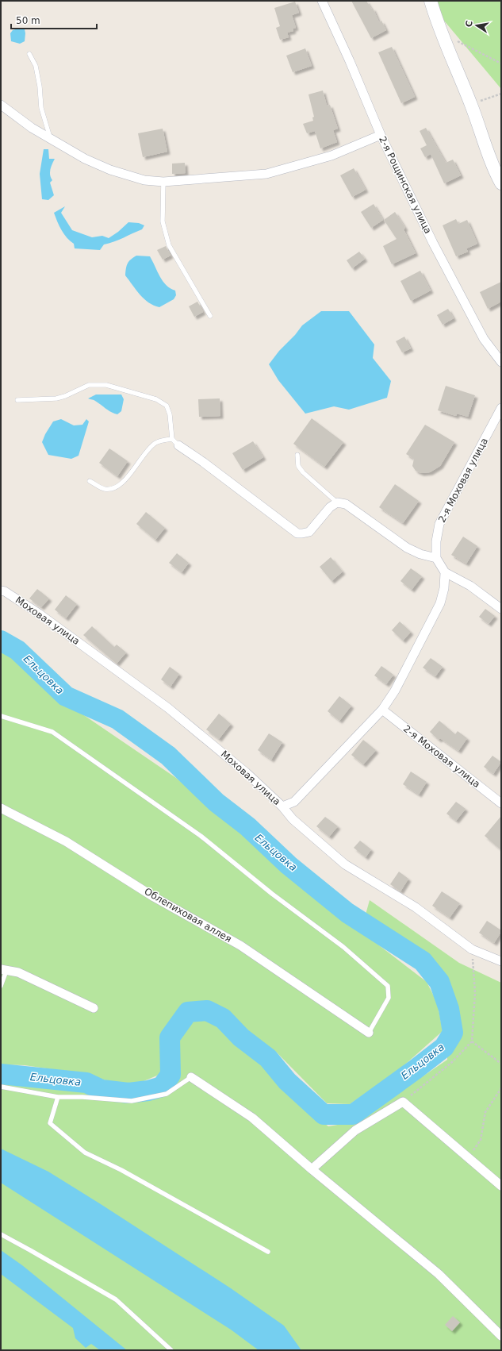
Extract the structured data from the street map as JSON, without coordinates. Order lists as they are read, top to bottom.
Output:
{
  "streets": {
    "street": [
      "2-я Рощинская улица",
      "2-я Моховая улица",
      "Моховая улица",
      "Облепиховая аллея"
    ]
  },
  "water": ["Ельцовка"],
  "scale_bar": "50 m",
  "north": "left"
}
